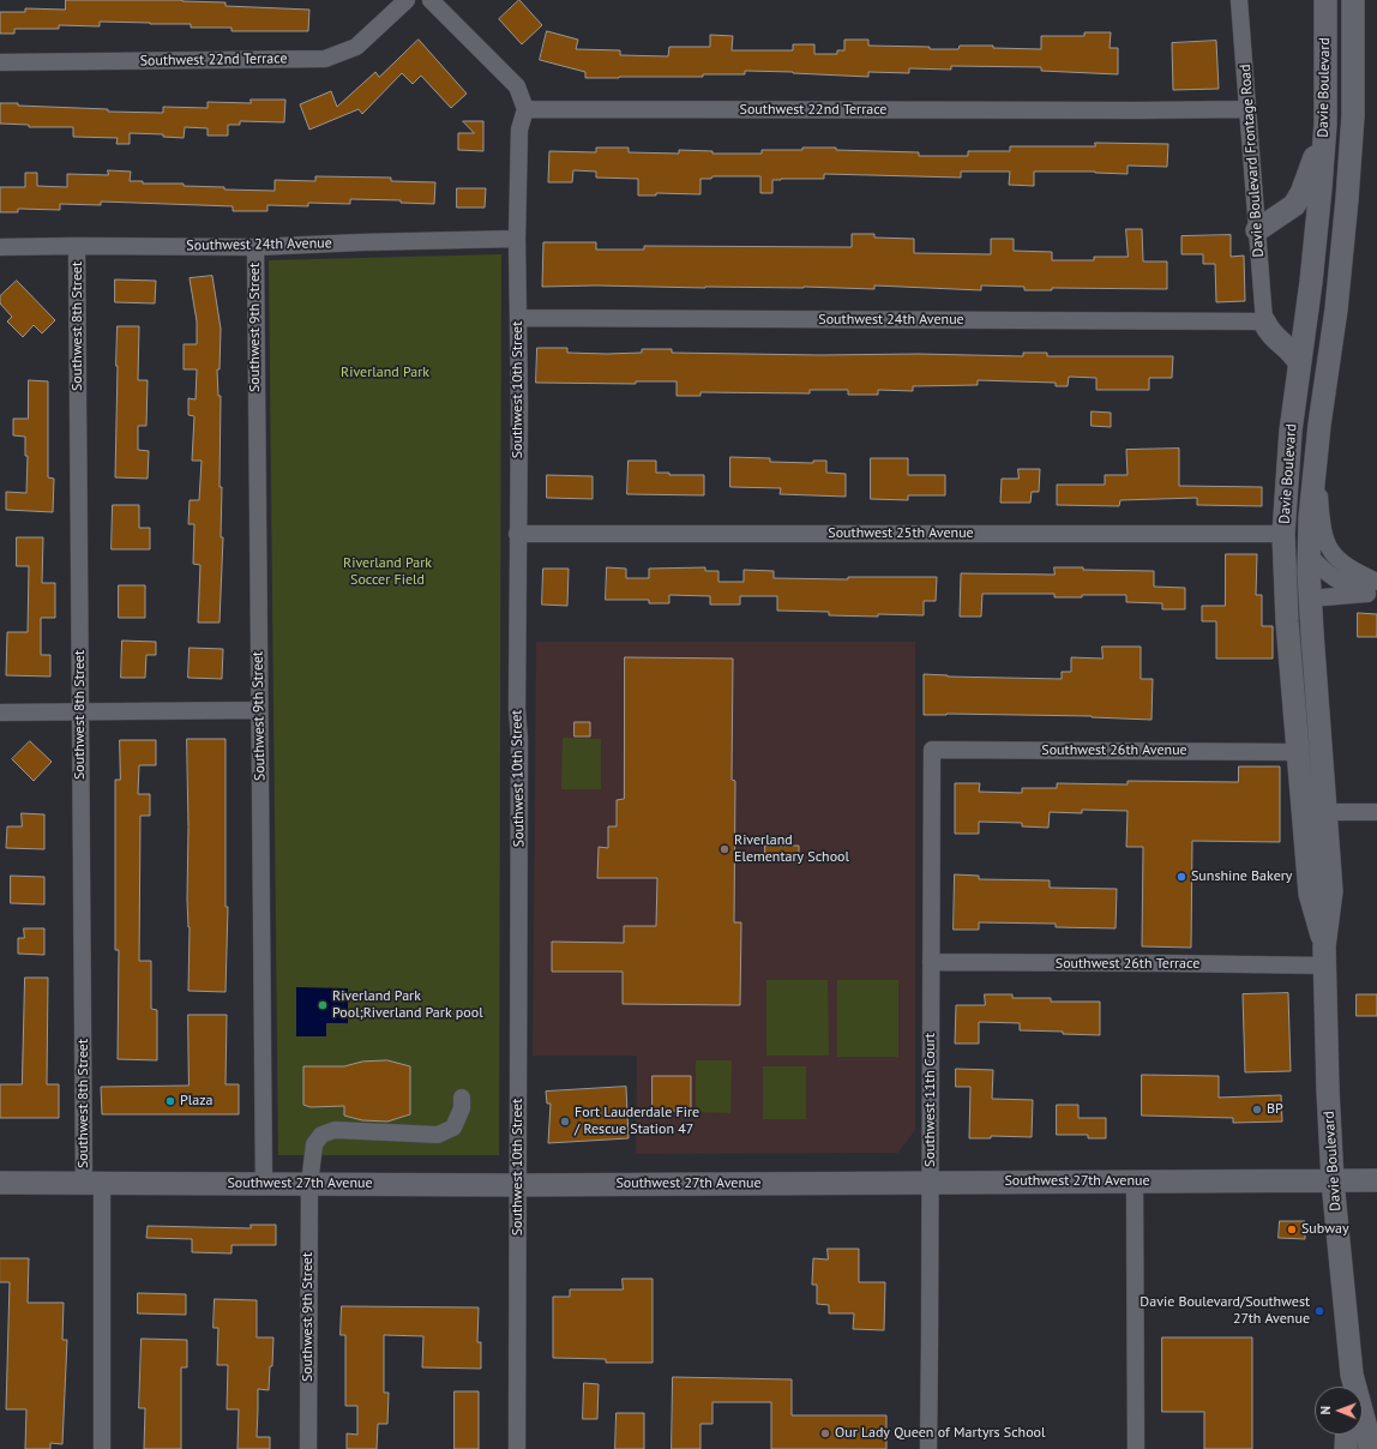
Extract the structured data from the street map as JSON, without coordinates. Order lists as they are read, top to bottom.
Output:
{
  "streets": {
    "main road": ["Davie Boulevard", "Southwest 27th Avenue"],
    "street": [
      "Southwest 22nd Terrace",
      "Davie Boulevard Frontage Road",
      "Southwest 24th Avenue",
      "Southwest 8th Street",
      "Southwest 9th Street",
      "Southwest 10th Street",
      "Southwest 25th Avenue",
      "Southwest 26th Avenue",
      "Southwest 26th Terrace",
      "Southwest 11th Court"
    ]
  },
  "crossings": [
    ["Southwest 22nd Terrace", "Davie Boulevard Frontage Road"],
    ["Southwest 22nd Terrace", "Southwest 10th Street"],
    ["Davie Boulevard", "Southwest 25th Avenue"],
    ["Davie Boulevard", "Southwest 26th Avenue"],
    ["Davie Boulevard", "Southwest 26th Terrace"],
    ["Davie Boulevard", "Southwest 27th Avenue"],
    ["Davie Boulevard Frontage Road", "Southwest 24th Avenue"],
    ["Southwest 24th Avenue", "Southwest 8th Street"],
    ["Southwest 24th Avenue", "Southwest 9th Street"],
    ["Southwest 24th Avenue", "Southwest 10th Street"],
    ["Southwest 8th Street", "Southwest 27th Avenue"],
    ["Southwest 9th Street", "Southwest 27th Avenue"],
    ["Southwest 10th Street", "Southwest 25th Avenue"],
    ["Southwest 10th Street", "Southwest 27th Avenue"],
    ["Southwest 26th Avenue", "Southwest 11th Court"],
    ["Southwest 26th Terrace", "Southwest 11th Court"],
    ["Southwest 11th Court", "Southwest 27th Avenue"]
  ],
  "parks": ["Riverland Park", "Riverland Park Soccer Field"],
  "places": [
    "Riverland Elementary School",
    "Sunshine Bakery",
    "Riverland Park Pool;Riverland Park pool",
    "Plaza",
    "BP",
    "Fort Lauderdale Fire / Rescue Station 47",
    "Subway",
    "Davie Boulevard/Southwest 27th Avenue",
    "Our Lady Queen of Martyrs School"
  ],
  "north": "left"
}
